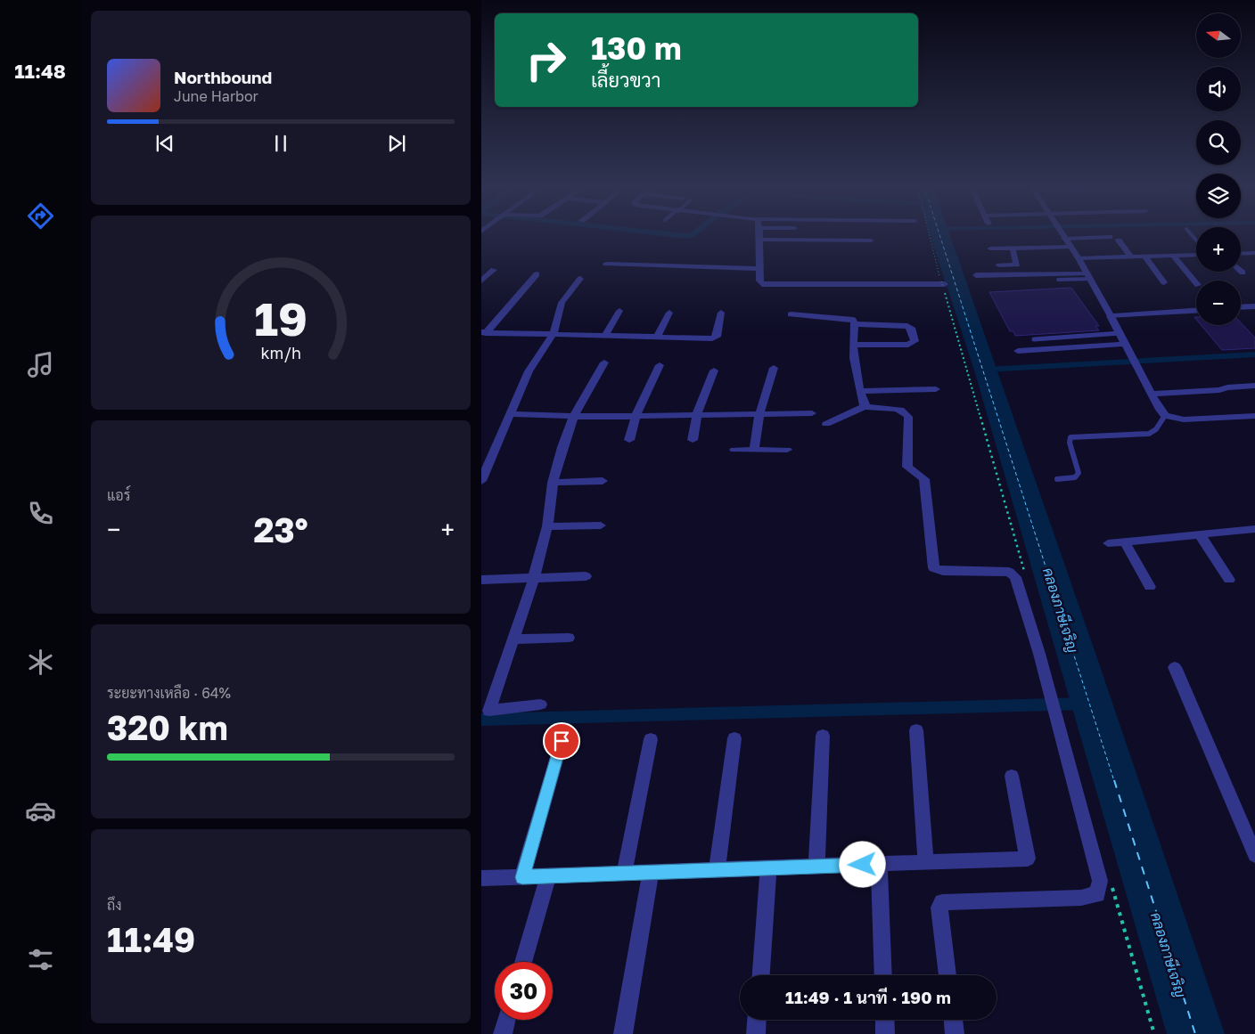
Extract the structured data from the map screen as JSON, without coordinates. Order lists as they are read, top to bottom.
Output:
{
  "water": ["คลองภาษีเจริญ"],
  "north": "left",
  "page": {
    "tabs": "11:48",
    "map_buttons": ["+", "−"],
    "turn": ["130 m", "เลี้ยวขวา"],
    "song": ["Northbound", "June Harbor"],
    "tile": [
      "แอร์",
      ["ระยะทางเหลือ · 64%", "320 km"],
      ["ถึง", "11:49"]
    ],
    "heat": ["−", "23°", "+"],
    "limit": "30",
    "trip": "11:49 · 1 นาที · 190 m",
    "gauge": ["19", "km/h"]
  }
}
